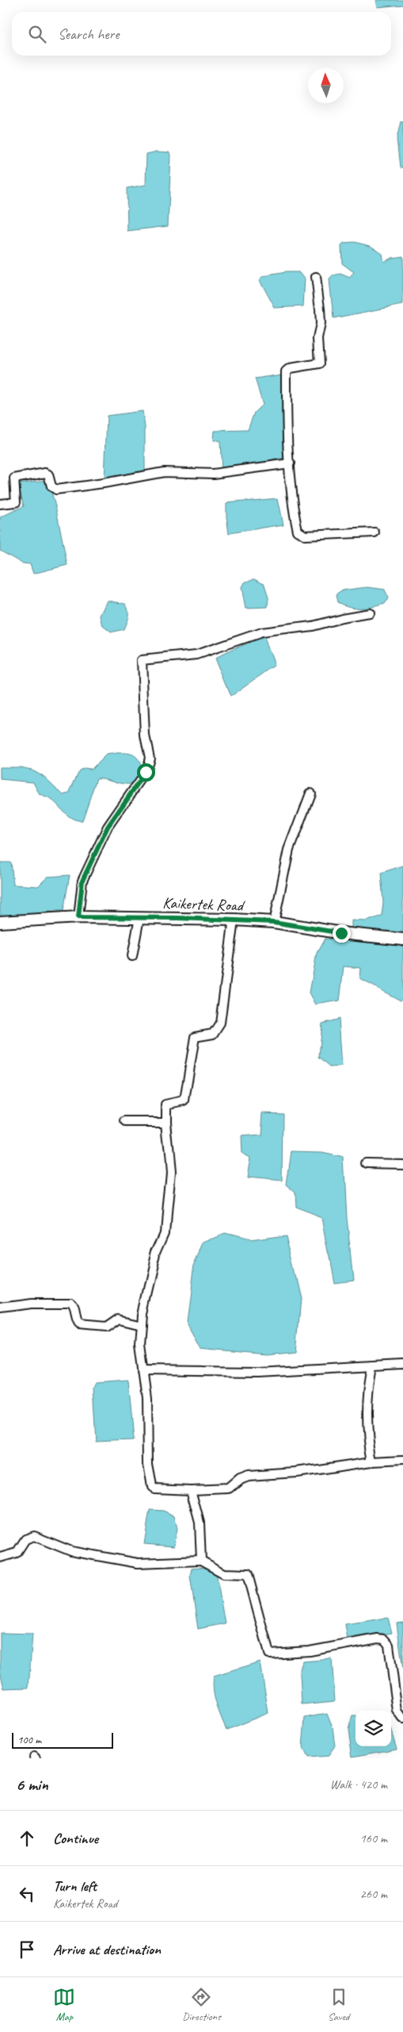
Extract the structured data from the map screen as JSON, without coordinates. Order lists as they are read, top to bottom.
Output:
{
  "streets": {
    "main road": ["Kaikertek Road"]
  },
  "scale_bar": "100 m",
  "north": "top",
  "page": {
    "search": "Search here",
    "scale": "100 m",
    "heading": ["6 min", "Walk · 420 m"],
    "list": [
      ["Continue", "160 m"],
      ["Turn left", "Kaikertek Road", "260 m"],
      "Arrive at destination"
    ],
    "nav": ["Map", "Directions", "Saved"]
  }
}
